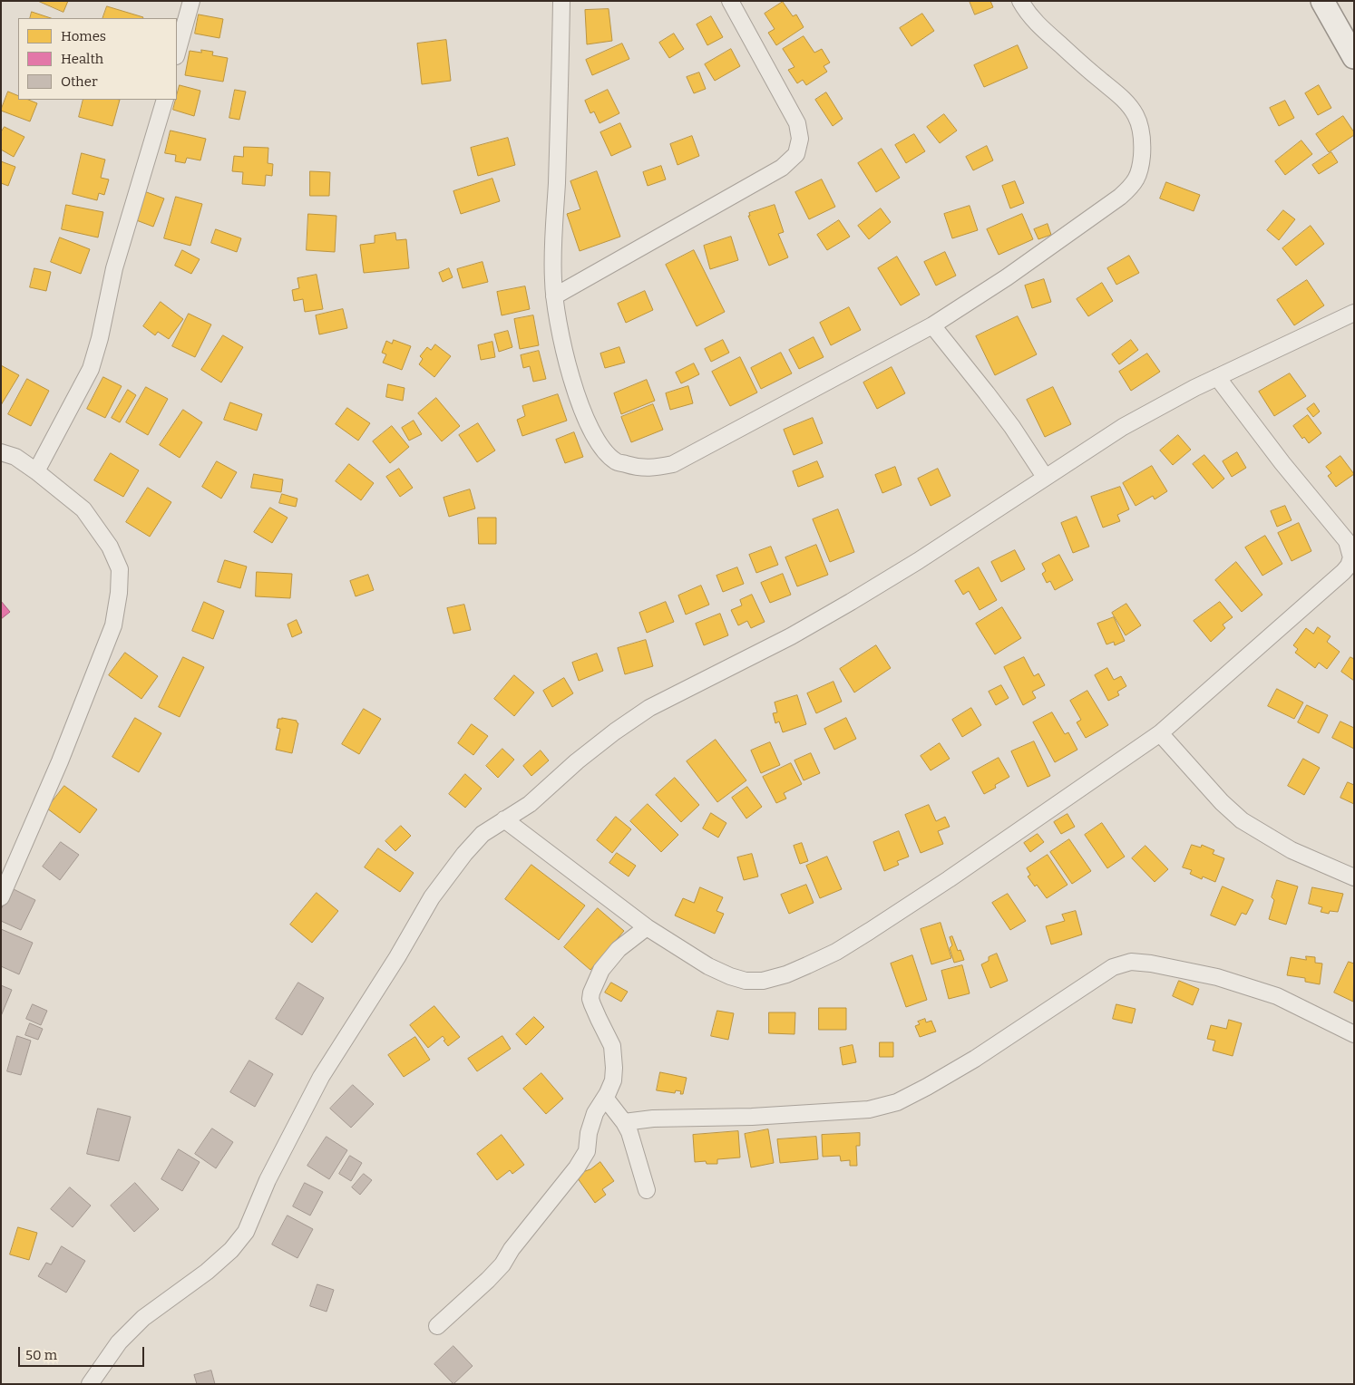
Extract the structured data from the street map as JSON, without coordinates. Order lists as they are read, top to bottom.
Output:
{
  "legend": ["Homes", "Health", "Other"],
  "scale_bar": "50 m"
}
